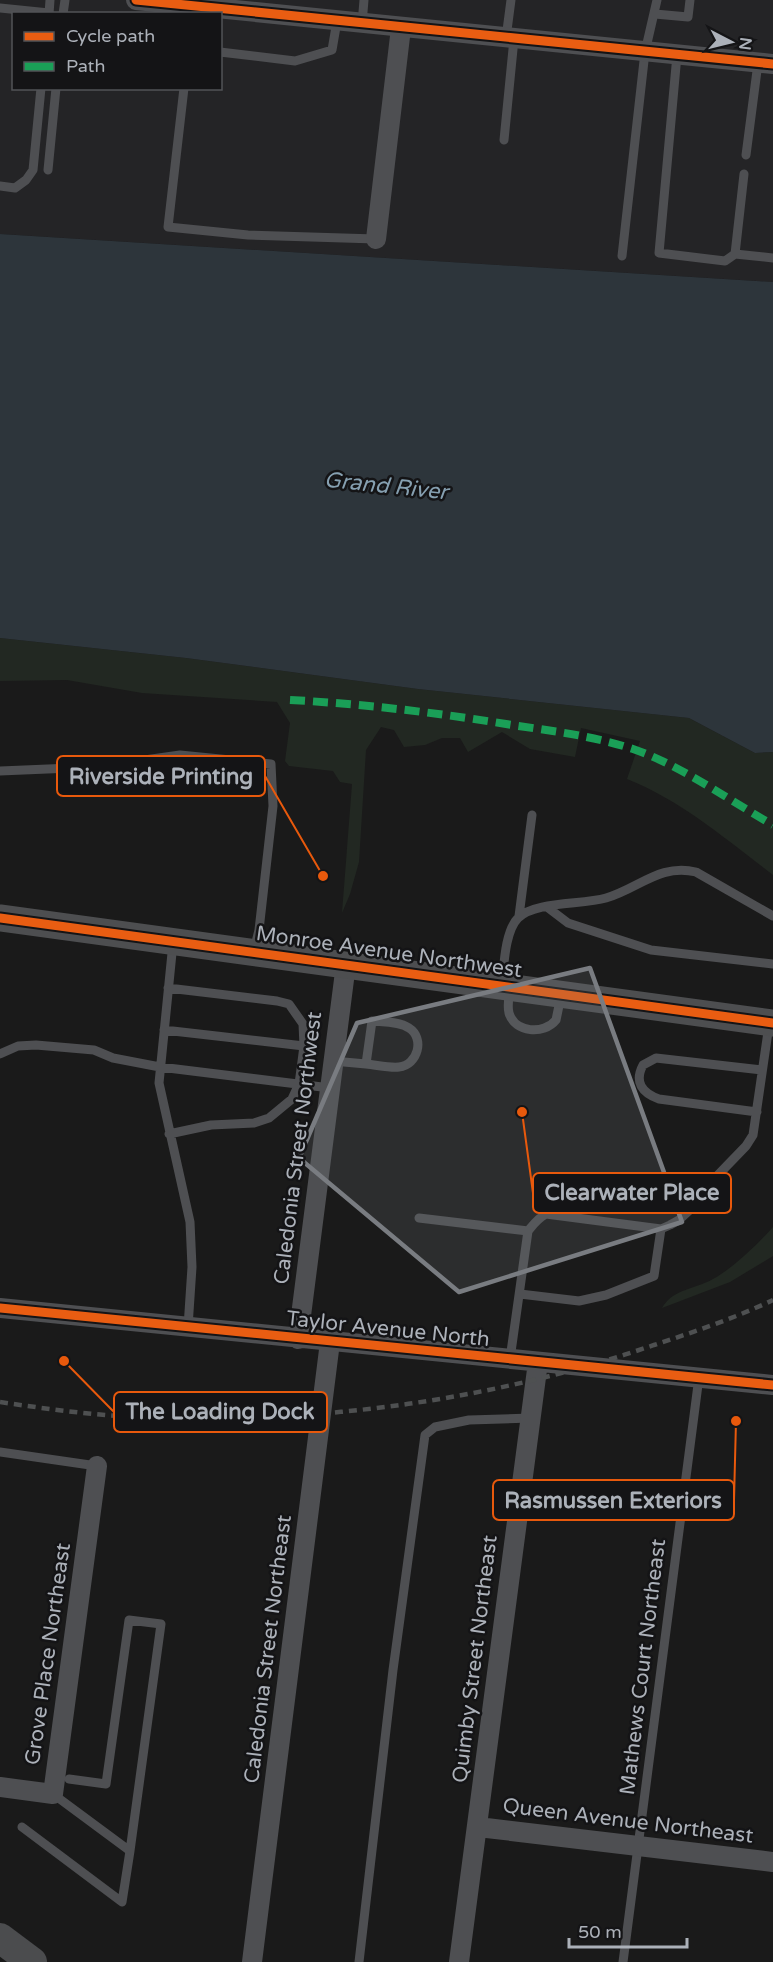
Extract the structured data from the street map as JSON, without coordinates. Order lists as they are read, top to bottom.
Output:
{
  "streets": {
    "main road": ["Monroe Avenue Northwest"],
    "street": [
      "Caledonia Street Northwest",
      "Taylor Avenue North",
      "Caledonia Street Northeast",
      "Grove Place Northeast",
      "Quimby Street Northeast",
      "Queen Avenue Northeast"
    ],
    "lane": ["Mathews Court Northeast"]
  },
  "crossings": [
    ["Monroe Avenue Northwest", "Caledonia Street Northwest"],
    ["Caledonia Street Northwest", "Taylor Avenue North"],
    ["Taylor Avenue North", "Caledonia Street Northeast"],
    ["Taylor Avenue North", "Quimby Street Northeast"],
    ["Taylor Avenue North", "Mathews Court Northeast"],
    ["Quimby Street Northeast", "Queen Avenue Northeast"],
    ["Mathews Court Northeast", "Queen Avenue Northeast"]
  ],
  "water": ["Grand River"],
  "places": [
    "Riverside Printing",
    "Clearwater Place",
    "The Loading Dock",
    "Rasmussen Exteriors"
  ],
  "legend": ["Cycle path", "Path"],
  "scale_bar": "50 m",
  "north": "right"
}
